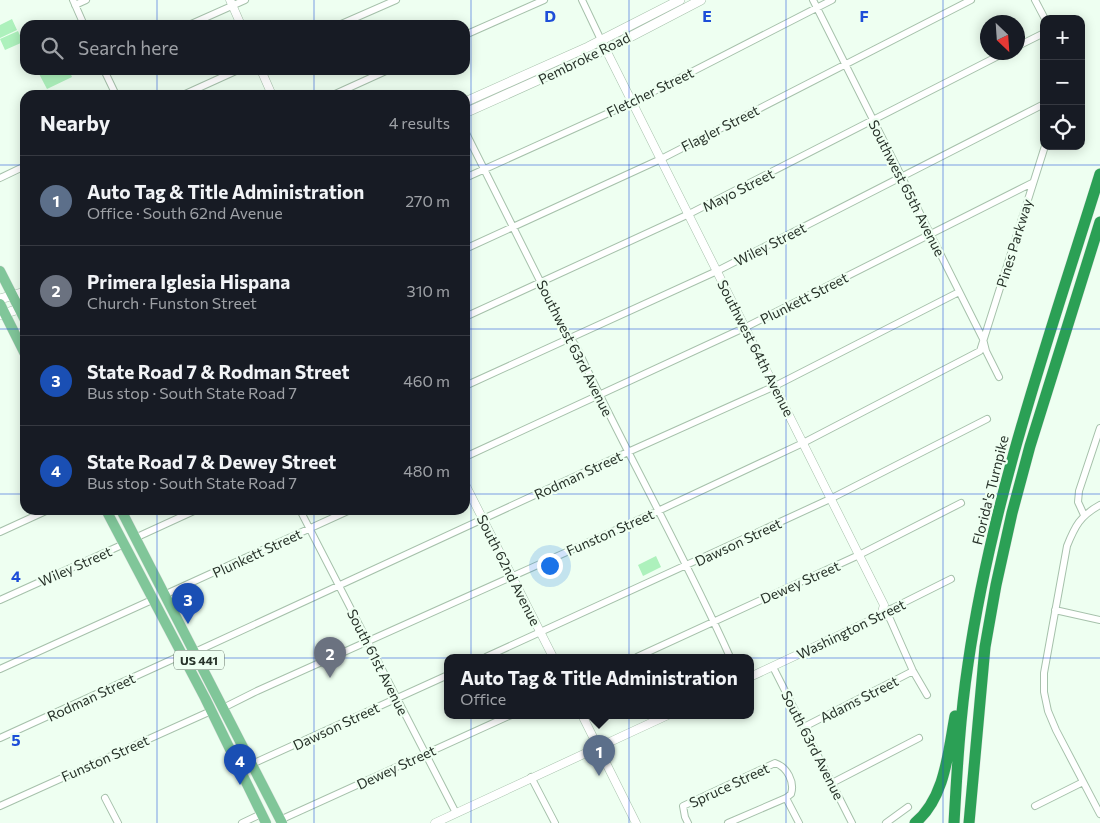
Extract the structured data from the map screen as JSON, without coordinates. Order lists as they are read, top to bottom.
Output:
{
  "streets": {
    "highway": ["Florida's Turnpike"],
    "main road": ["Pembroke Road", "US 441"],
    "street": [
      "Fletcher Street",
      "Flagler Street",
      "Southwest 65th Avenue",
      "Mayo Street",
      "Pines Parkway",
      "Wiley Street",
      "Plunkett Street",
      "Southwest 63rd Avenue",
      "Southwest 64th Avenue",
      "Rodman Street",
      "Funston Street",
      "Dawson Street",
      "South 62nd Avenue",
      "Dewey Street",
      "Washington Street",
      "South 61st Avenue",
      "Adams Street",
      "South 63rd Avenue",
      "Spruce Street"
    ]
  },
  "crossings": [
    ["Pembroke Road", "Southwest 64th Avenue"],
    ["Fletcher Street", "Southwest 65th Avenue"],
    ["Fletcher Street", "Southwest 63rd Avenue"],
    ["Fletcher Street", "Southwest 64th Avenue"],
    ["Flagler Street", "Southwest 65th Avenue"],
    ["Flagler Street", "Southwest 63rd Avenue"],
    ["Flagler Street", "Southwest 64th Avenue"],
    ["Southwest 65th Avenue", "Mayo Street"],
    ["Southwest 65th Avenue", "Pines Parkway"],
    ["Southwest 65th Avenue", "Wiley Street"],
    ["Southwest 65th Avenue", "Plunkett Street"],
    ["Southwest 65th Avenue", "Rodman Street"],
    ["Southwest 65th Avenue", "Funston Street"],
    ["Mayo Street", "Southwest 63rd Avenue"],
    ["Mayo Street", "Southwest 64th Avenue"],
    ["Pines Parkway", "Plunkett Street"],
    ["Pines Parkway", "Funston Street"],
    ["Wiley Street", "Southwest 63rd Avenue"],
    ["Wiley Street", "Southwest 64th Avenue"],
    ["Wiley Street", "US 441"],
    ["Plunkett Street", "Southwest 63rd Avenue"],
    ["Plunkett Street", "Southwest 64th Avenue"],
    ["Plunkett Street", "US 441"],
    ["Plunkett Street", "South 61st Avenue"],
    ["Southwest 63rd Avenue", "Rodman Street"],
    ["Southwest 63rd Avenue", "Funston Street"],
    ["Southwest 63rd Avenue", "Dawson Street"],
    ["Southwest 64th Avenue", "Rodman Street"],
    ["Southwest 64th Avenue", "Funston Street"],
    ["Southwest 64th Avenue", "Dawson Street"],
    ["Southwest 64th Avenue", "Dewey Street"],
    ["Southwest 64th Avenue", "Washington Street"],
    ["Southwest 64th Avenue", "Adams Street"],
    ["Rodman Street", "South 62nd Avenue"],
    ["Rodman Street", "US 441"],
    ["Rodman Street", "South 61st Avenue"],
    ["Funston Street", "South 62nd Avenue"],
    ["Funston Street", "US 441"],
    ["Funston Street", "South 61st Avenue"],
    ["Dawson Street", "South 62nd Avenue"],
    ["Dawson Street", "US 441"],
    ["Dawson Street", "South 61st Avenue"],
    ["Dewey Street", "US 441"],
    ["Dewey Street", "South 61st Avenue"],
    ["Washington Street", "South 63rd Avenue"],
    ["Adams Street", "South 63rd Avenue"]
  ],
  "north": "bottom right",
  "page": {
    "map_buttons": ["+", "−"],
    "search": "Search here",
    "heading": ["Nearby", "4 results"],
    "list": [
      {
        "mark": "1",
        "name": "Auto Tag & Title Administration",
        "note": "Office · South 62nd Avenue",
        "value": "270 m"
      },
      {
        "mark": "2",
        "name": "Primera Iglesia Hispana",
        "note": "Church · Funston Street",
        "value": "310 m"
      },
      {
        "mark": "3",
        "name": "State Road 7 & Rodman Street",
        "note": "Bus stop · South State Road 7",
        "value": "460 m"
      },
      {
        "mark": "4",
        "name": "State Road 7 & Dewey Street",
        "note": "Bus stop · South State Road 7",
        "value": "480 m"
      }
    ],
    "pins": [
      "3",
      "2",
      "1",
      "4"
    ],
    "popup": ["Auto Tag & Title Administration", "Office"]
  },
  "grid": {
    "columns": ["D", "E", "F"],
    "rows": ["4", "5"]
  }
}
